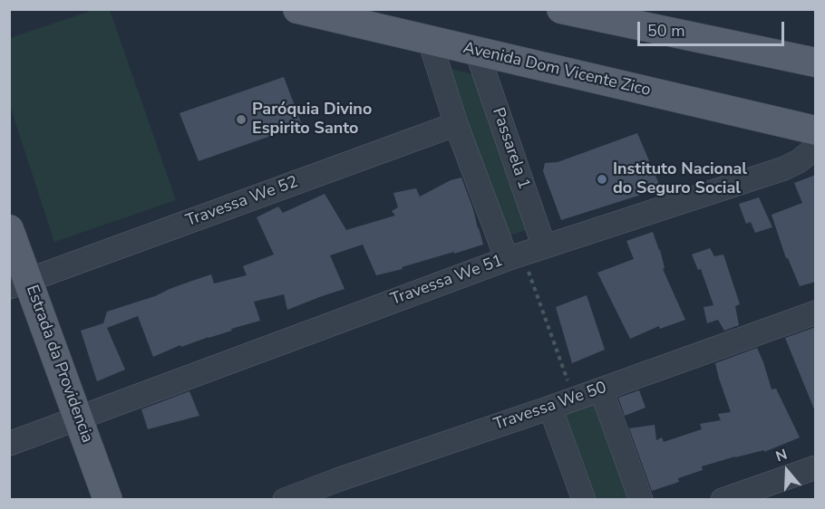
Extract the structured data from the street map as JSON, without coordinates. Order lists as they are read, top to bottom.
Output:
{
  "streets": {
    "main road": ["Avenida Dom Vicente Zico", "Estrada da Providencia"],
    "street": [
      "Passarela 1",
      "Travessa We 52",
      "Travessa We 51",
      "Travessa We 50"
    ]
  },
  "crossings": [
    ["Avenida Dom Vicente Zico", "Passarela 1"],
    ["Passarela 1", "Travessa We 51"],
    ["Travessa We 52", "Estrada da Providencia"],
    ["Travessa We 51", "Estrada da Providencia"]
  ],
  "places": ["Paróquia Divino Espirito Santo", "Instituto Nacional do Seguro Social"],
  "scale_bar": "50 m",
  "north": "top"
}
